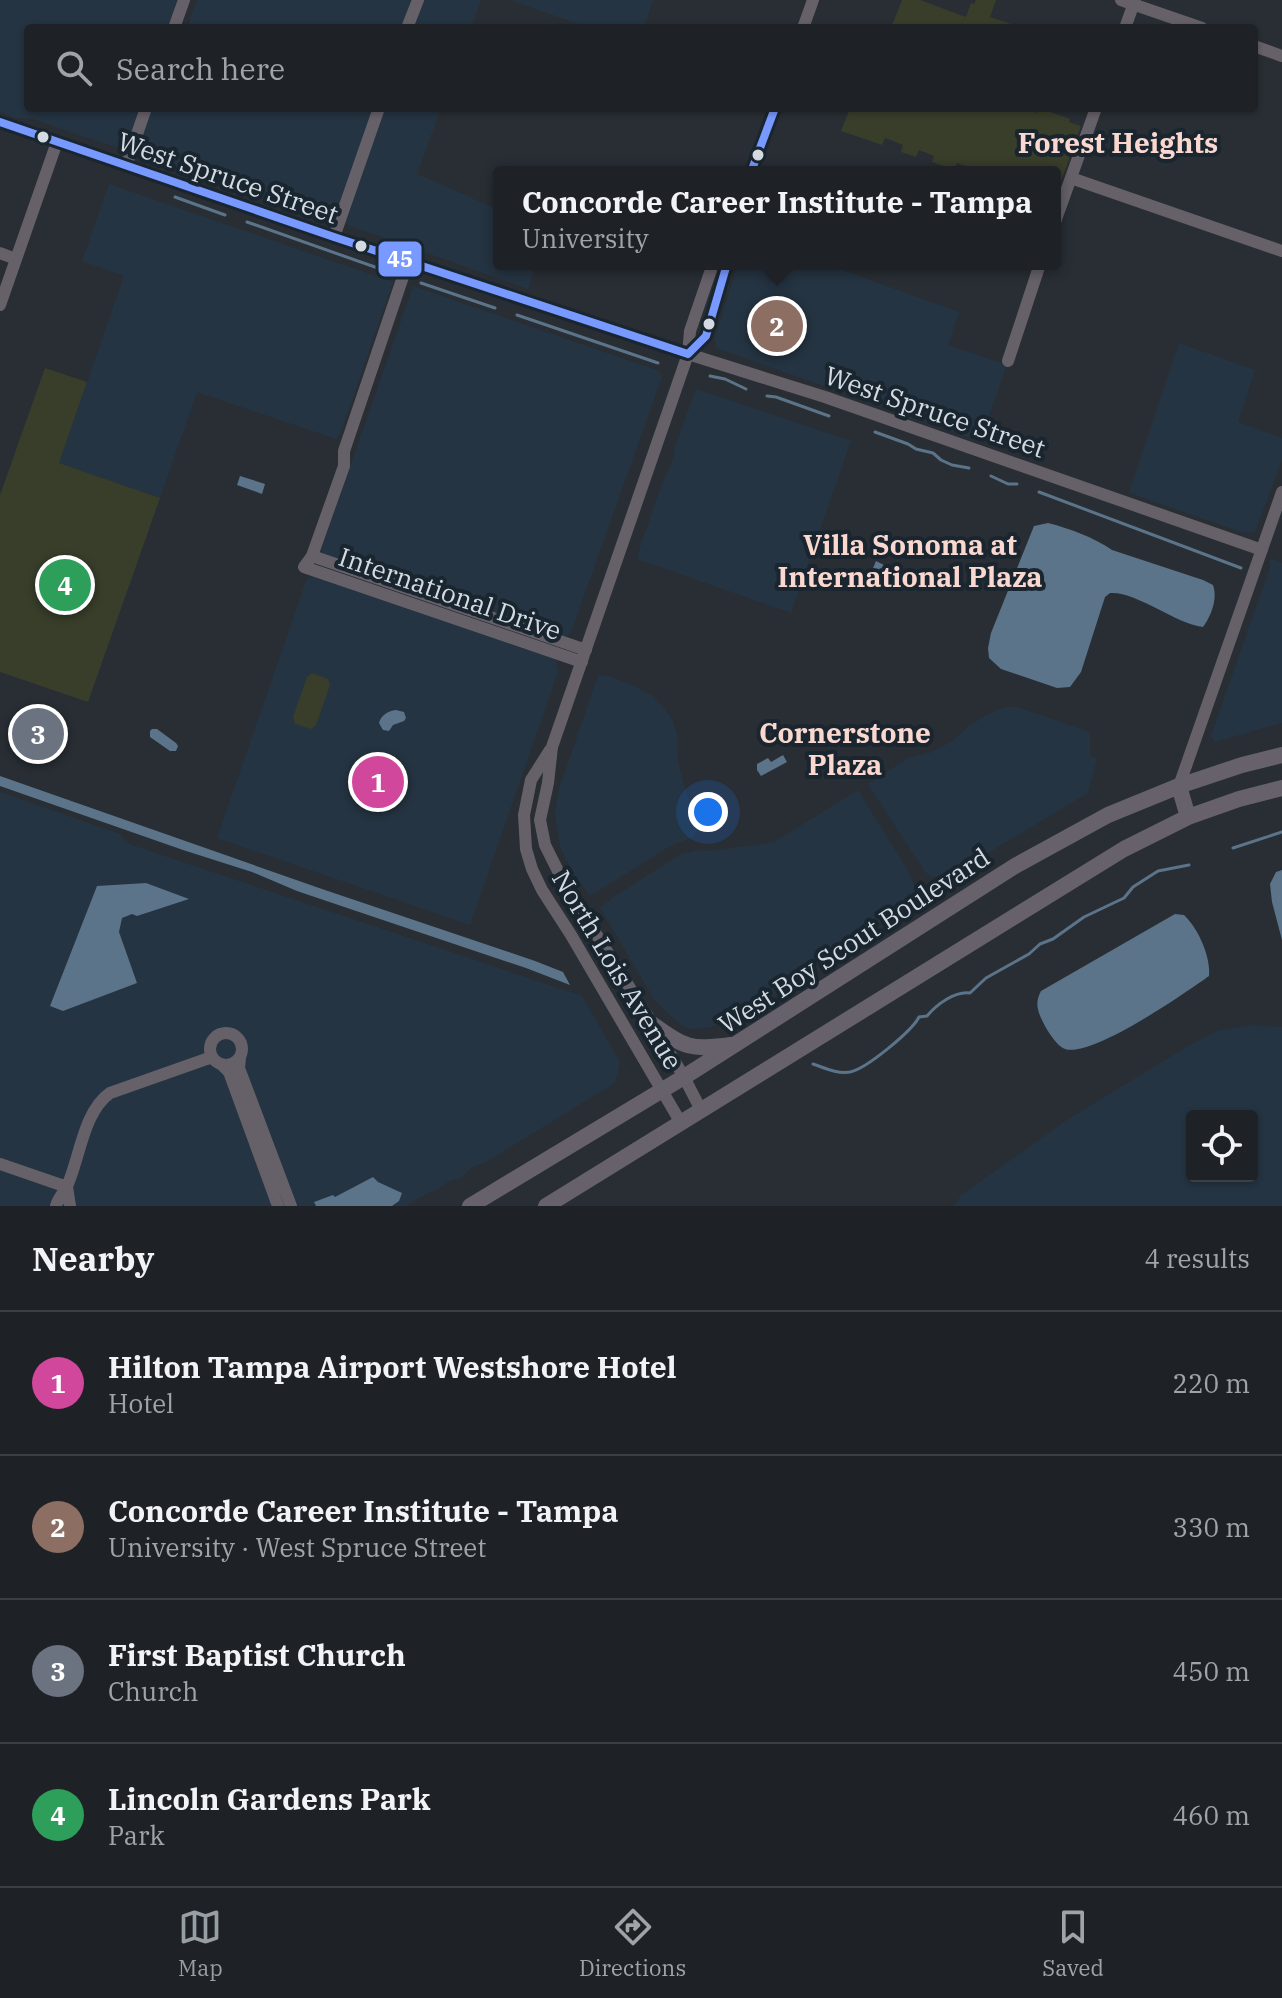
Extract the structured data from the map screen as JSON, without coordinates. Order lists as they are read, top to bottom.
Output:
{
  "streets": {
    "main road": ["West Boy Scout Boulevard"],
    "street": ["West Spruce Street", "International Drive", "North Lois Avenue"]
  },
  "crossings": [
    ["West Spruce Street", "International Drive"],
    ["West Spruce Street", "North Lois Avenue"],
    ["International Drive", "North Lois Avenue"],
    ["West Boy Scout Boulevard", "North Lois Avenue"]
  ],
  "districts": ["Forest Heights", "Villa Sonoma at International Plaza", "Cornerstone Plaza"],
  "lines": ["transit line 45"],
  "page": {
    "search": "Search here",
    "popup": ["Concorde Career Institute - Tampa", "University"],
    "pins": [
      "2",
      "4",
      "3",
      "1"
    ],
    "heading": ["Nearby", "4 results"],
    "list": [
      {
        "mark": "1",
        "name": "Hilton Tampa Airport Westshore Hotel",
        "note": "Hotel",
        "value": "220 m"
      },
      {
        "mark": "2",
        "name": "Concorde Career Institute - Tampa",
        "note": "University · West Spruce Street",
        "value": "330 m"
      },
      {
        "mark": "3",
        "name": "First Baptist Church",
        "note": "Church",
        "value": "450 m"
      },
      {
        "mark": "4",
        "name": "Lincoln Gardens Park",
        "note": "Park",
        "value": "460 m"
      }
    ],
    "nav": ["Map", "Directions", "Saved"]
  }
}
